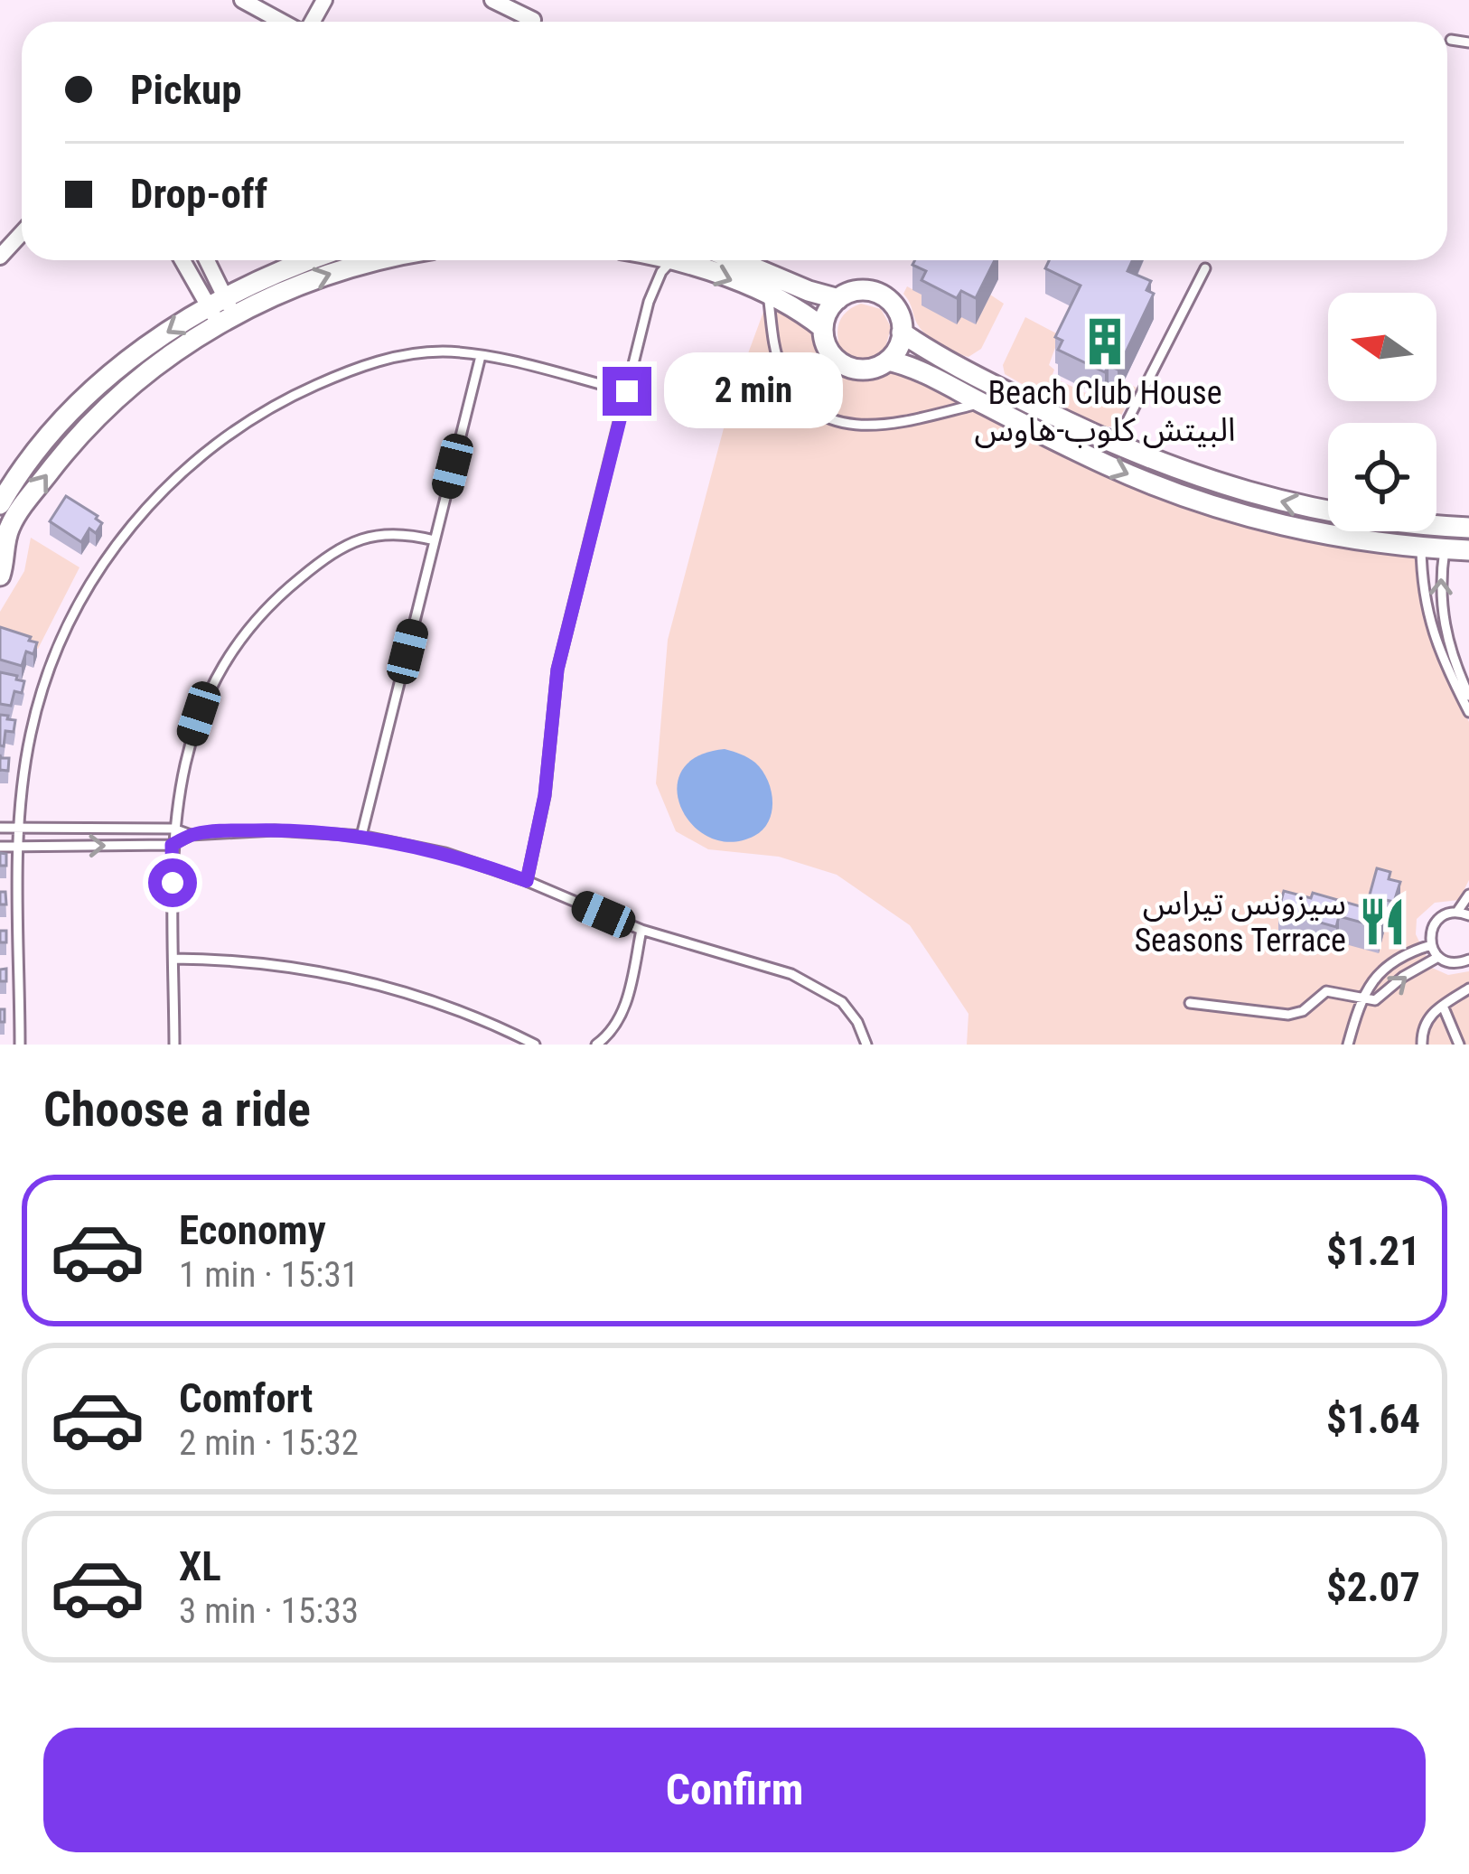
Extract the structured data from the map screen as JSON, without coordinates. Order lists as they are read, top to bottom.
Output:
{
  "places": {
    "building": ["Beach Club House البيتش كلوب-هاوس"],
    "restaurant": ["سيزونس تيراس Seasons Terrace"]
  },
  "north": "left",
  "page": {
    "banner": ["Pickup", "Drop-off"],
    "bubble": "2 min",
    "heading": "Choose a ride",
    "list": [
      {
        "name": "Economy",
        "note": "1 min · 15:31",
        "value": "$1.21"
      },
      {
        "name": "Comfort",
        "note": "2 min · 15:32",
        "value": "$1.64"
      },
      {
        "name": "XL",
        "note": "3 min · 15:33",
        "value": "$2.07"
      }
    ],
    "buttons": "Confirm"
  }
}
